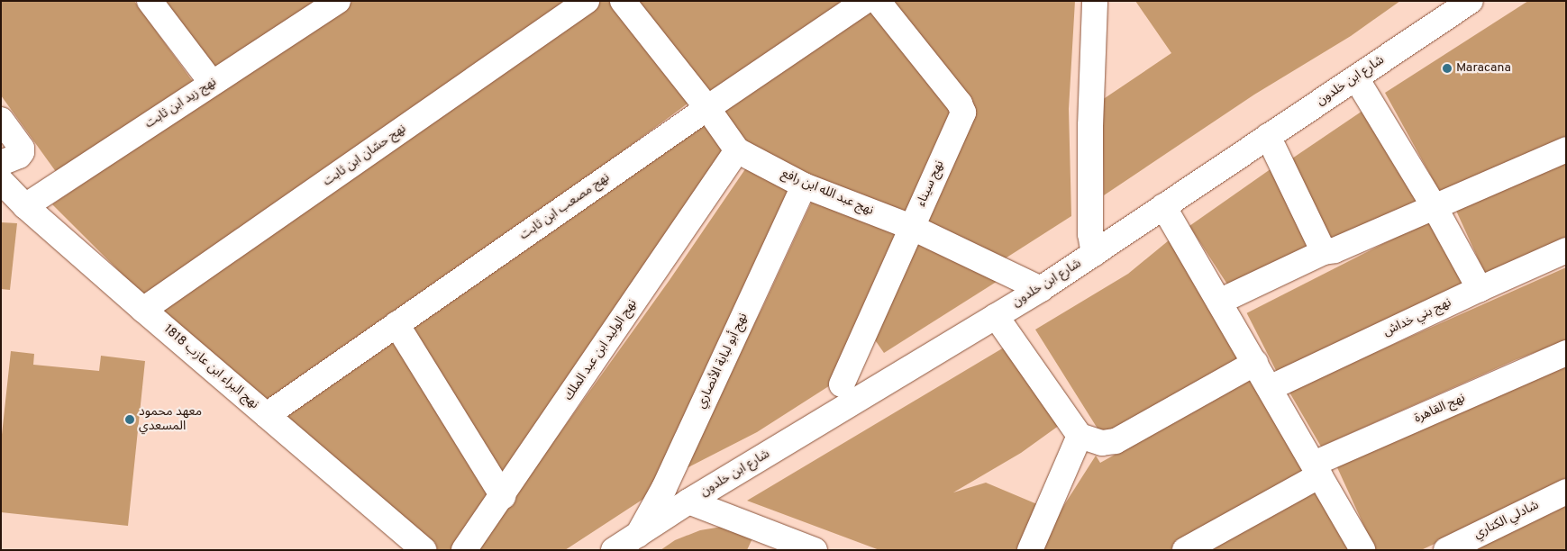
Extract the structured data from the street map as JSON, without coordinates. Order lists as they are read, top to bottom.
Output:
{
  "streets": {
    "street": [
      "شارع ابن خلدون",
      "نهج زيد ابن ثابت",
      "نهج حسّان ابن ثابت",
      "نهج سيناء",
      "نهج عبد الله ابن رافع",
      "نهج مصعب ابن ثابت",
      "نهج بني خداش",
      "نهج الوليد ابن عبد الملك",
      "نهج أبو لبابة الأنصاري",
      "نهج البراء ابن عازب 1818",
      "نهج القاهرة",
      "شادلي الكتاري"
    ]
  },
  "crossings": [
    ["شارع ابن خلدون", "نهج عبد الله ابن رافع"],
    ["شارع ابن خلدون", "نهج أبو لبابة الأنصاري"],
    ["نهج زيد ابن ثابت", "نهج البراء ابن عازب 1818"],
    ["نهج حسّان ابن ثابت", "نهج البراء ابن عازب 1818"],
    ["نهج سيناء", "نهج عبد الله ابن رافع"],
    ["نهج عبد الله ابن رافع", "نهج مصعب ابن ثابت"],
    ["نهج عبد الله ابن رافع", "نهج الوليد ابن عبد الملك"],
    ["نهج عبد الله ابن رافع", "نهج أبو لبابة الأنصاري"],
    ["نهج مصعب ابن ثابت", "نهج البراء ابن عازب 1818"]
  ],
  "places": ["Maracana", "معهد محمود المسعدي"]
}
